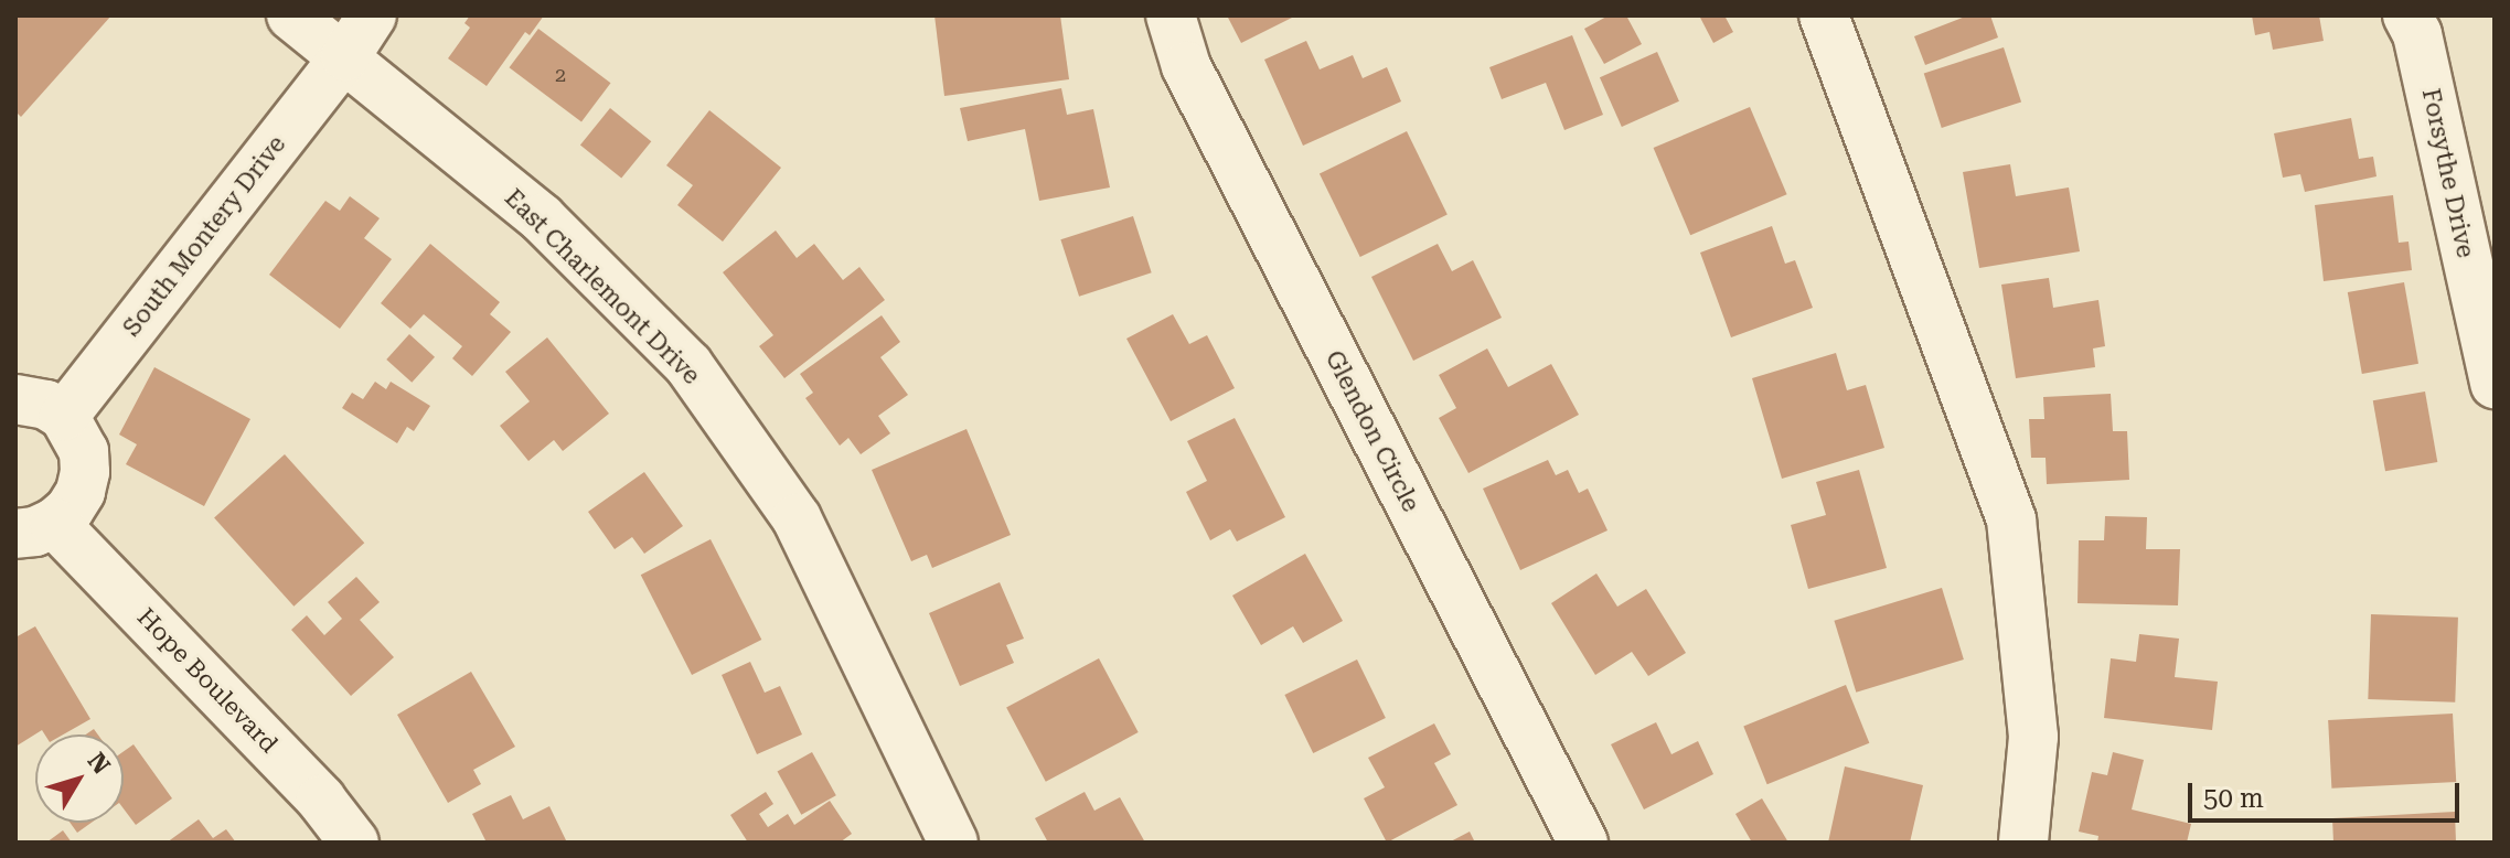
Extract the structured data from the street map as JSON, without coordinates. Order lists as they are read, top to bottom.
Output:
{
  "streets": {
    "street": [
      "Forsythe Drive",
      "South Montery Drive",
      "East Charlemont Drive",
      "Glendon Circle",
      "Hope Boulevard"
    ]
  },
  "crossings": [
    ["South Montery Drive", "East Charlemont Drive"]
  ],
  "house_numbers": ["2"],
  "scale_bar": "50 m",
  "north": "top right"
}
